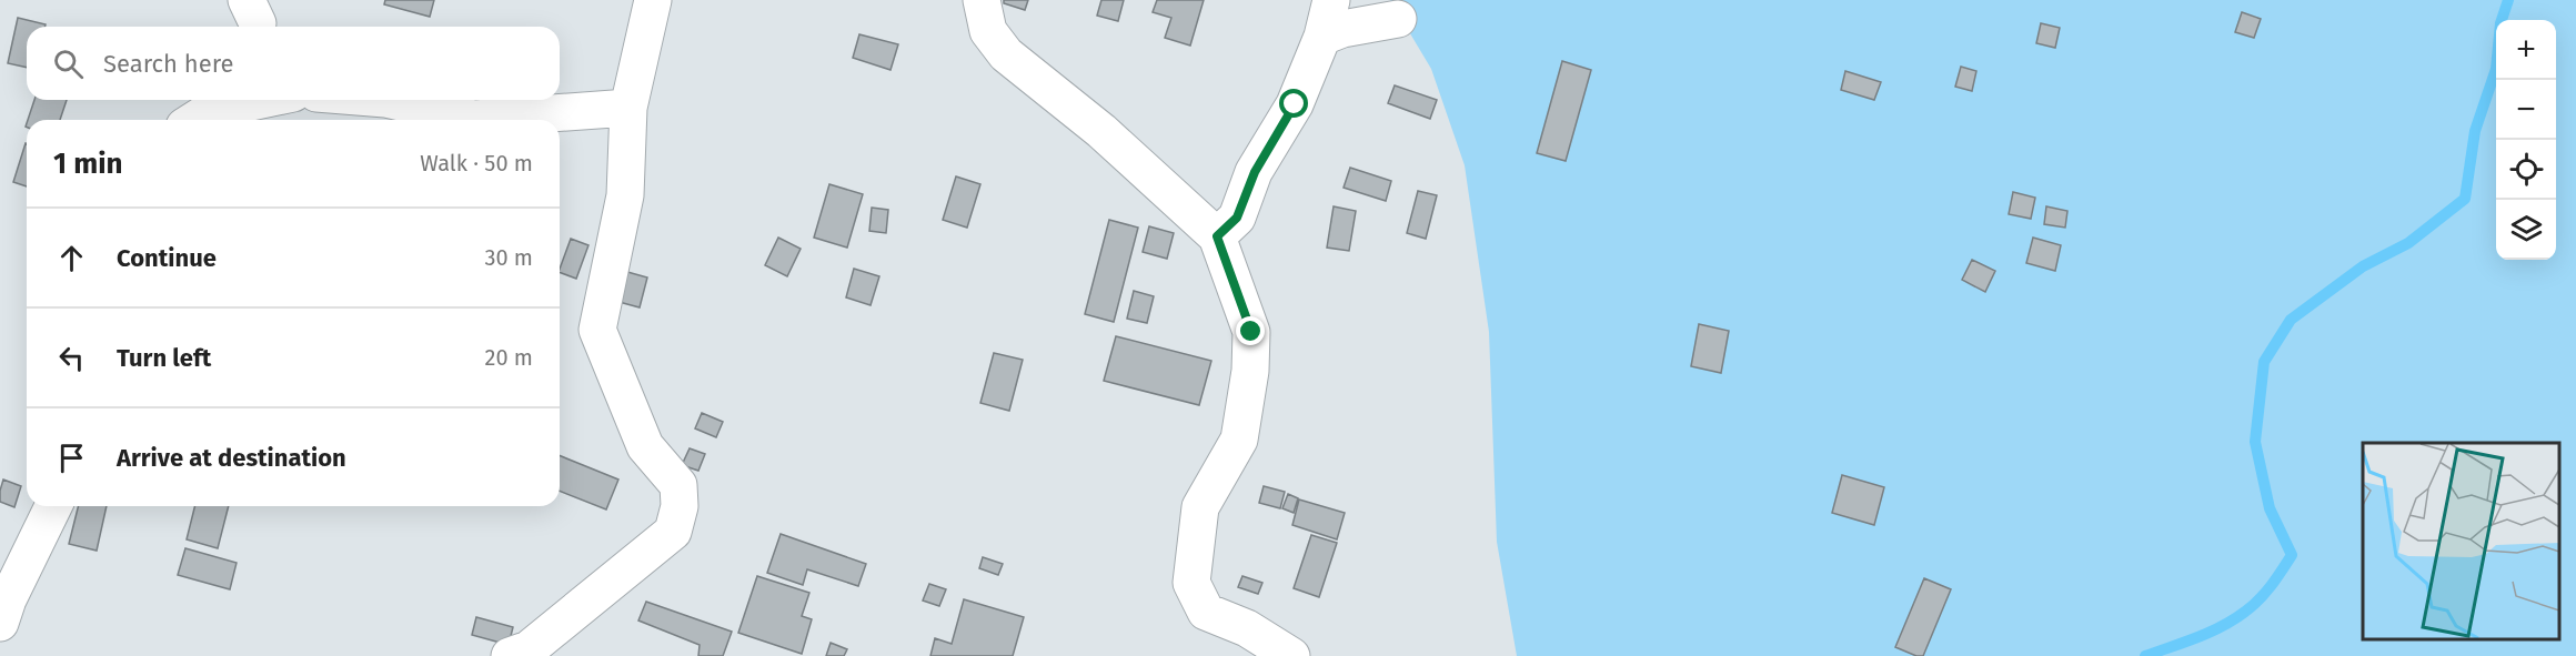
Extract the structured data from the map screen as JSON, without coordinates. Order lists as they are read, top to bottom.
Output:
{
  "page": {
    "map_buttons": ["+", "−"],
    "search": "Search here",
    "heading": ["1 min", "Walk · 50 m"],
    "list": [
      ["Continue", "30 m"],
      ["Turn left", "20 m"],
      "Arrive at destination"
    ]
  }
}
